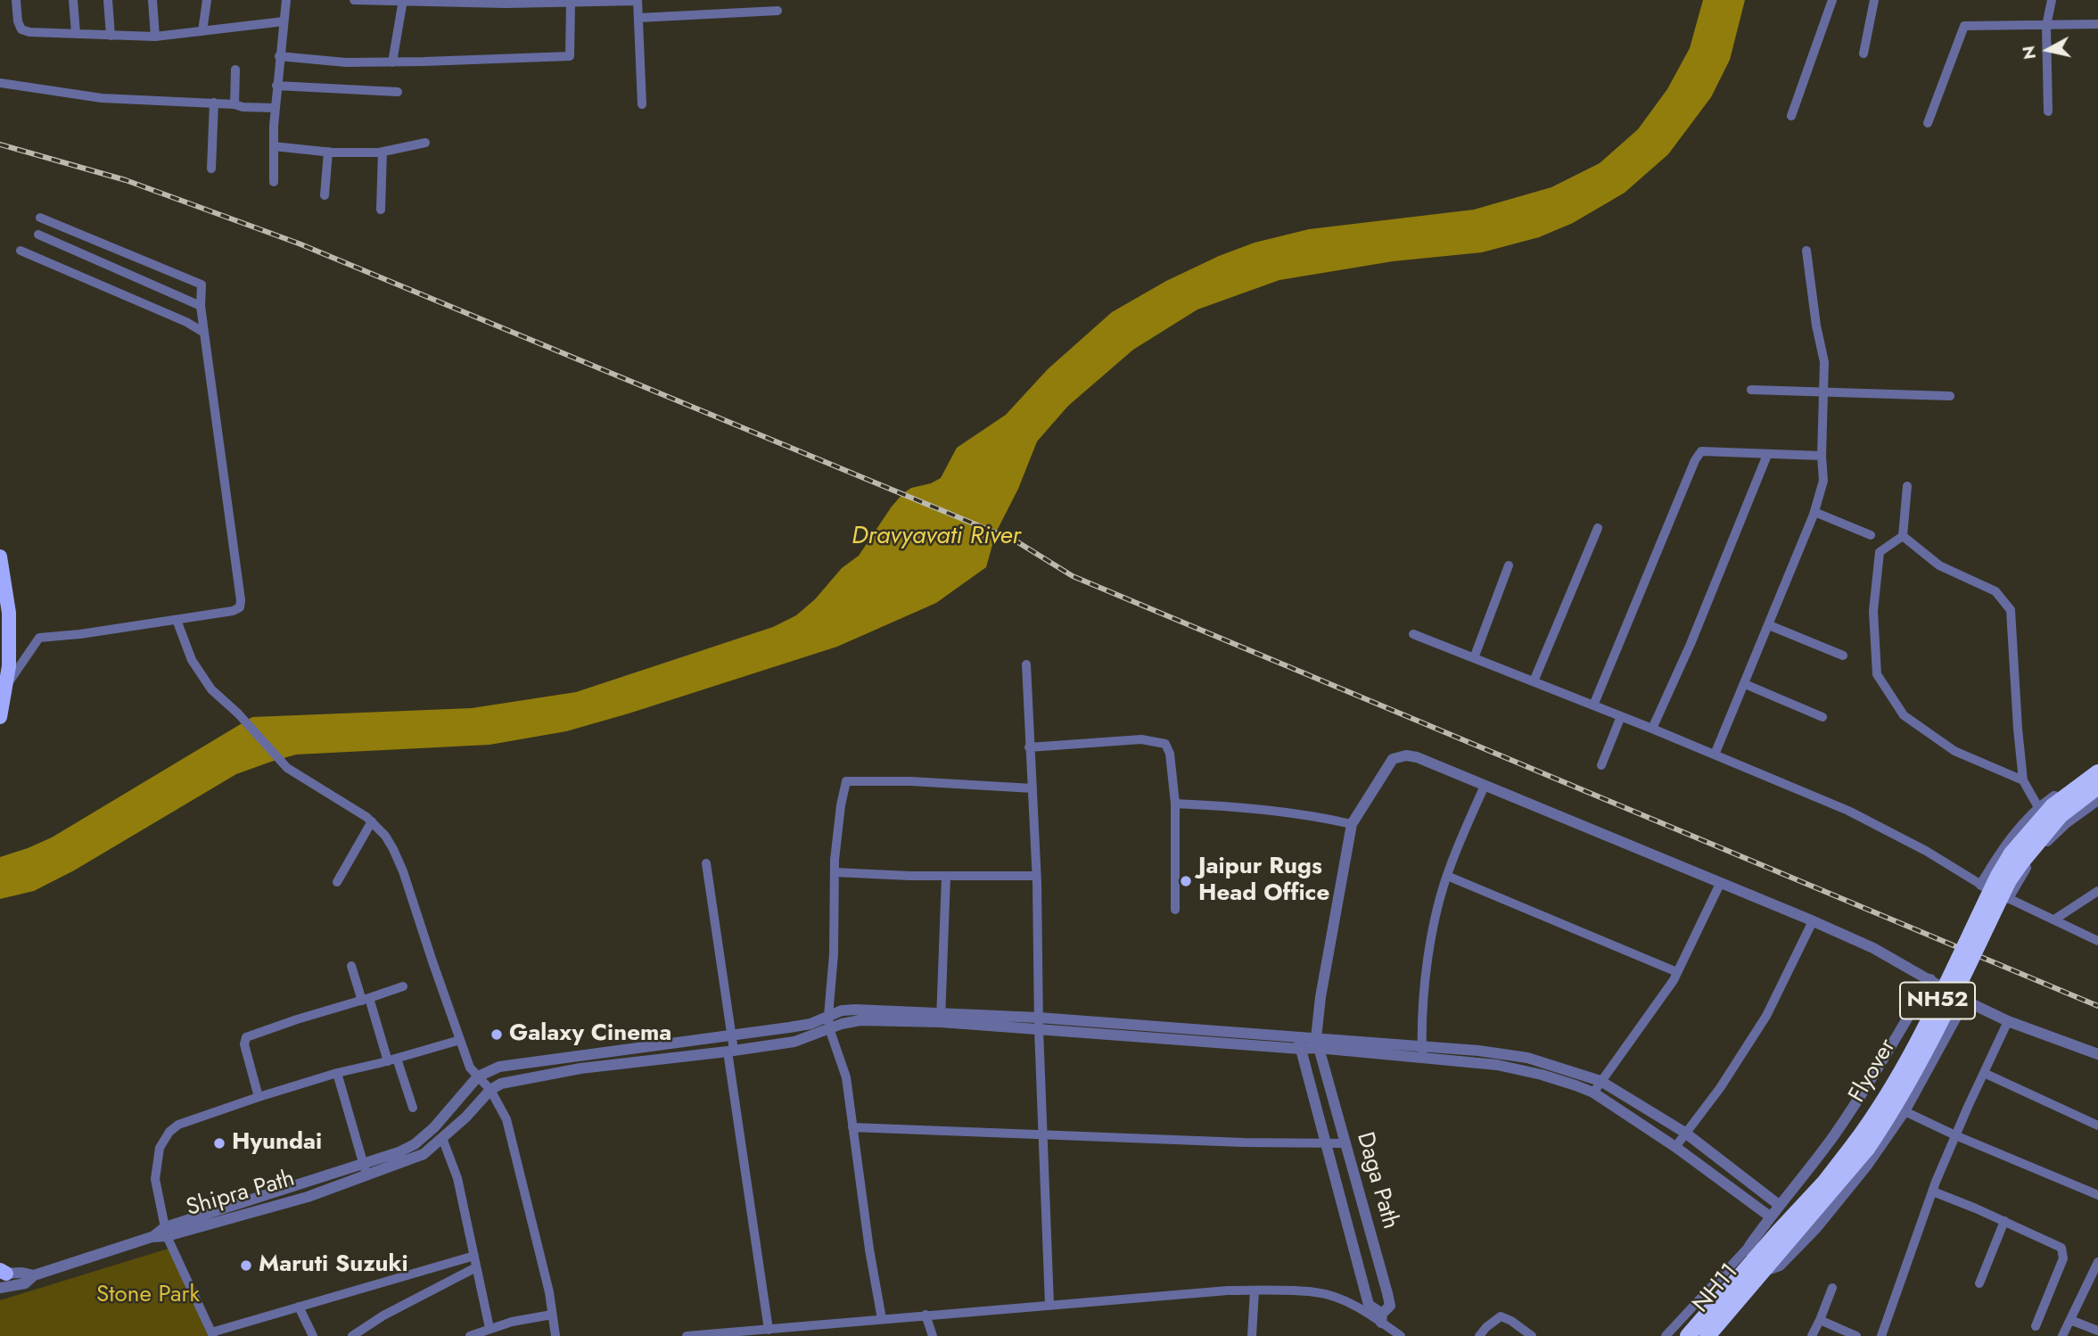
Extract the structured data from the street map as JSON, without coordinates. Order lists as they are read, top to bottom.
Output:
{
  "streets": {
    "highway": ["NH52", "Flyover", "NH11"],
    "street": ["Daga Path", "Shipra Path"]
  },
  "crossings": [
    ["NH52", "Flyover"],
    ["NH52", "NH11"],
    ["Flyover", "NH11"]
  ],
  "water": ["Dravyavati River"],
  "parks": ["Stone Park"],
  "places": [
    "Jaipur Rugs Head Office",
    "Galaxy Cinema",
    "Hyundai",
    "Maruti Suzuki"
  ],
  "north": "left"
}
